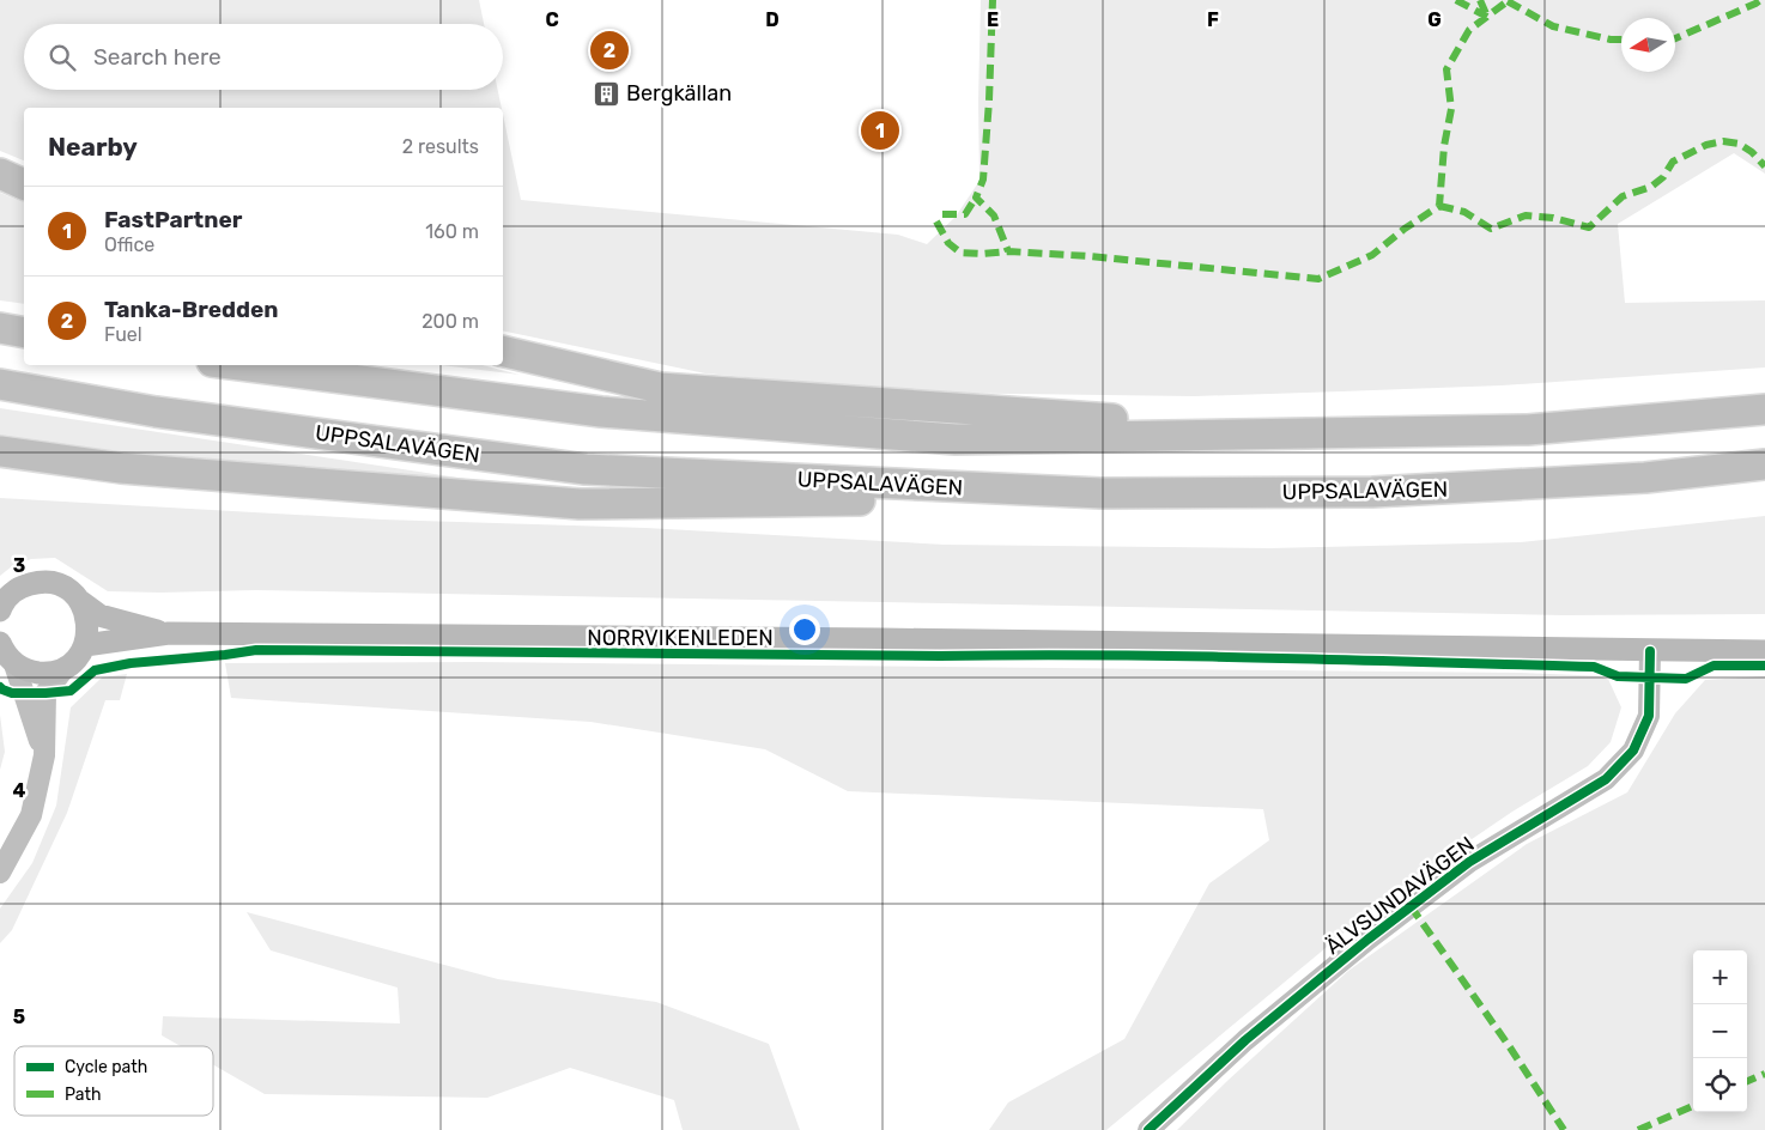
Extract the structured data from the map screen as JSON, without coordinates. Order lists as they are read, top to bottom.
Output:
{
  "streets": {
    "highway": ["UPPSALAVÄGEN"],
    "main road": ["NORRVIKENLEDEN"],
    "street": ["ÄLVSUNDAVÄGEN"]
  },
  "crossings": [
    ["NORRVIKENLEDEN", "ÄLVSUNDAVÄGEN"]
  ],
  "places": {
    "building": ["Bergkällan"]
  },
  "legend": ["Cycle path", "Path"],
  "north": "left",
  "page": {
    "search": "Search here",
    "pins": ["2", "1"],
    "heading": ["Nearby", "2 results"],
    "list": [
      {
        "mark": "1",
        "name": "FastPartner",
        "note": "Office",
        "value": "160 m"
      },
      {
        "mark": "2",
        "name": "Tanka-Bredden",
        "note": "Fuel",
        "value": "200 m"
      }
    ],
    "map_buttons": ["+", "−"]
  },
  "grid": {
    "columns": [
      "C",
      "D",
      "E",
      "F",
      "G"
    ],
    "rows": ["3", "4", "5"]
  }
}
